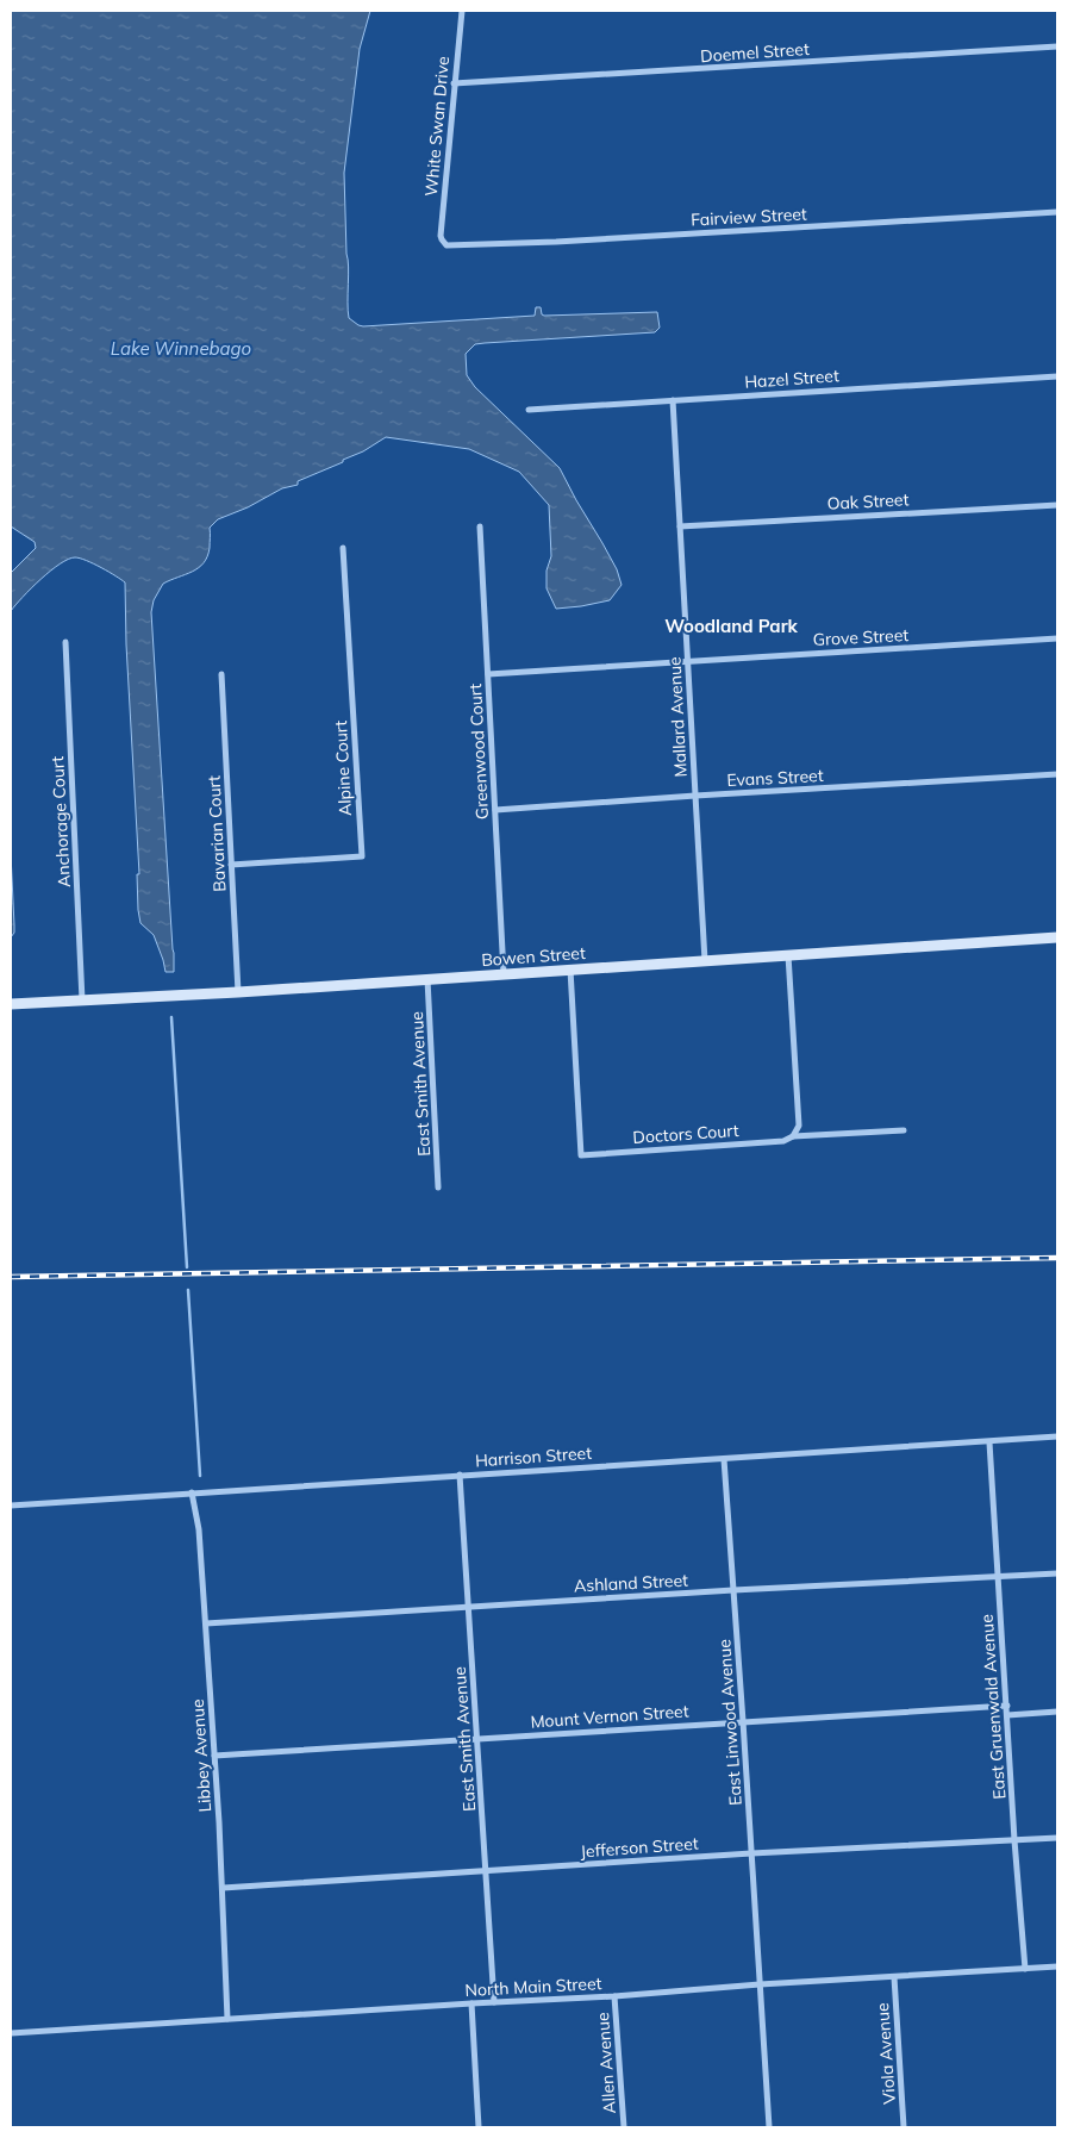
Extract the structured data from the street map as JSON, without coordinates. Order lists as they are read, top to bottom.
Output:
{
  "streets": {
    "main road": ["Bowen Street"],
    "street": [
      "Doemel Street",
      "White Swan Drive",
      "Fairview Street",
      "Hazel Street",
      "Oak Street",
      "Grove Street",
      "Mallard Avenue",
      "Greenwood Court",
      "Alpine Court",
      "Evans Street",
      "Anchorage Court",
      "Bavarian Court",
      "East Smith Avenue",
      "Doctors Court",
      "Harrison Street",
      "Ashland Street",
      "East Gruenwald Avenue",
      "Mount Vernon Street",
      "East Linwood Avenue",
      "Libbey Avenue",
      "Jefferson Street",
      "North Main Street",
      "Viola Avenue",
      "Allen Avenue"
    ]
  },
  "crossings": [
    ["Doemel Street", "White Swan Drive"],
    ["White Swan Drive", "Fairview Street"],
    ["Hazel Street", "Mallard Avenue"],
    ["Oak Street", "Mallard Avenue"],
    ["Grove Street", "Mallard Avenue"],
    ["Grove Street", "Greenwood Court"],
    ["Mallard Avenue", "Evans Street"],
    ["Mallard Avenue", "Bowen Street"],
    ["Greenwood Court", "Evans Street"],
    ["Greenwood Court", "Bowen Street"],
    ["Alpine Court", "Bavarian Court"],
    ["Anchorage Court", "Bowen Street"],
    ["Bavarian Court", "Bowen Street"],
    ["Bowen Street", "East Smith Avenue"],
    ["Bowen Street", "Doctors Court"],
    ["East Smith Avenue", "Harrison Street"],
    ["East Smith Avenue", "Ashland Street"],
    ["East Smith Avenue", "Mount Vernon Street"],
    ["East Smith Avenue", "Jefferson Street"],
    ["East Smith Avenue", "North Main Street"],
    ["Harrison Street", "East Gruenwald Avenue"],
    ["Harrison Street", "East Linwood Avenue"],
    ["Harrison Street", "Libbey Avenue"],
    ["Ashland Street", "East Gruenwald Avenue"],
    ["Ashland Street", "East Linwood Avenue"],
    ["Ashland Street", "Libbey Avenue"],
    ["East Gruenwald Avenue", "Mount Vernon Street"],
    ["East Gruenwald Avenue", "Jefferson Street"],
    ["East Gruenwald Avenue", "North Main Street"],
    ["Mount Vernon Street", "East Linwood Avenue"],
    ["Mount Vernon Street", "Libbey Avenue"],
    ["East Linwood Avenue", "Jefferson Street"],
    ["East Linwood Avenue", "North Main Street"],
    ["Libbey Avenue", "Jefferson Street"],
    ["Libbey Avenue", "North Main Street"],
    ["North Main Street", "Viola Avenue"],
    ["North Main Street", "Allen Avenue"]
  ],
  "districts": ["Woodland Park"],
  "water": ["Lake Winnebago"]
}
